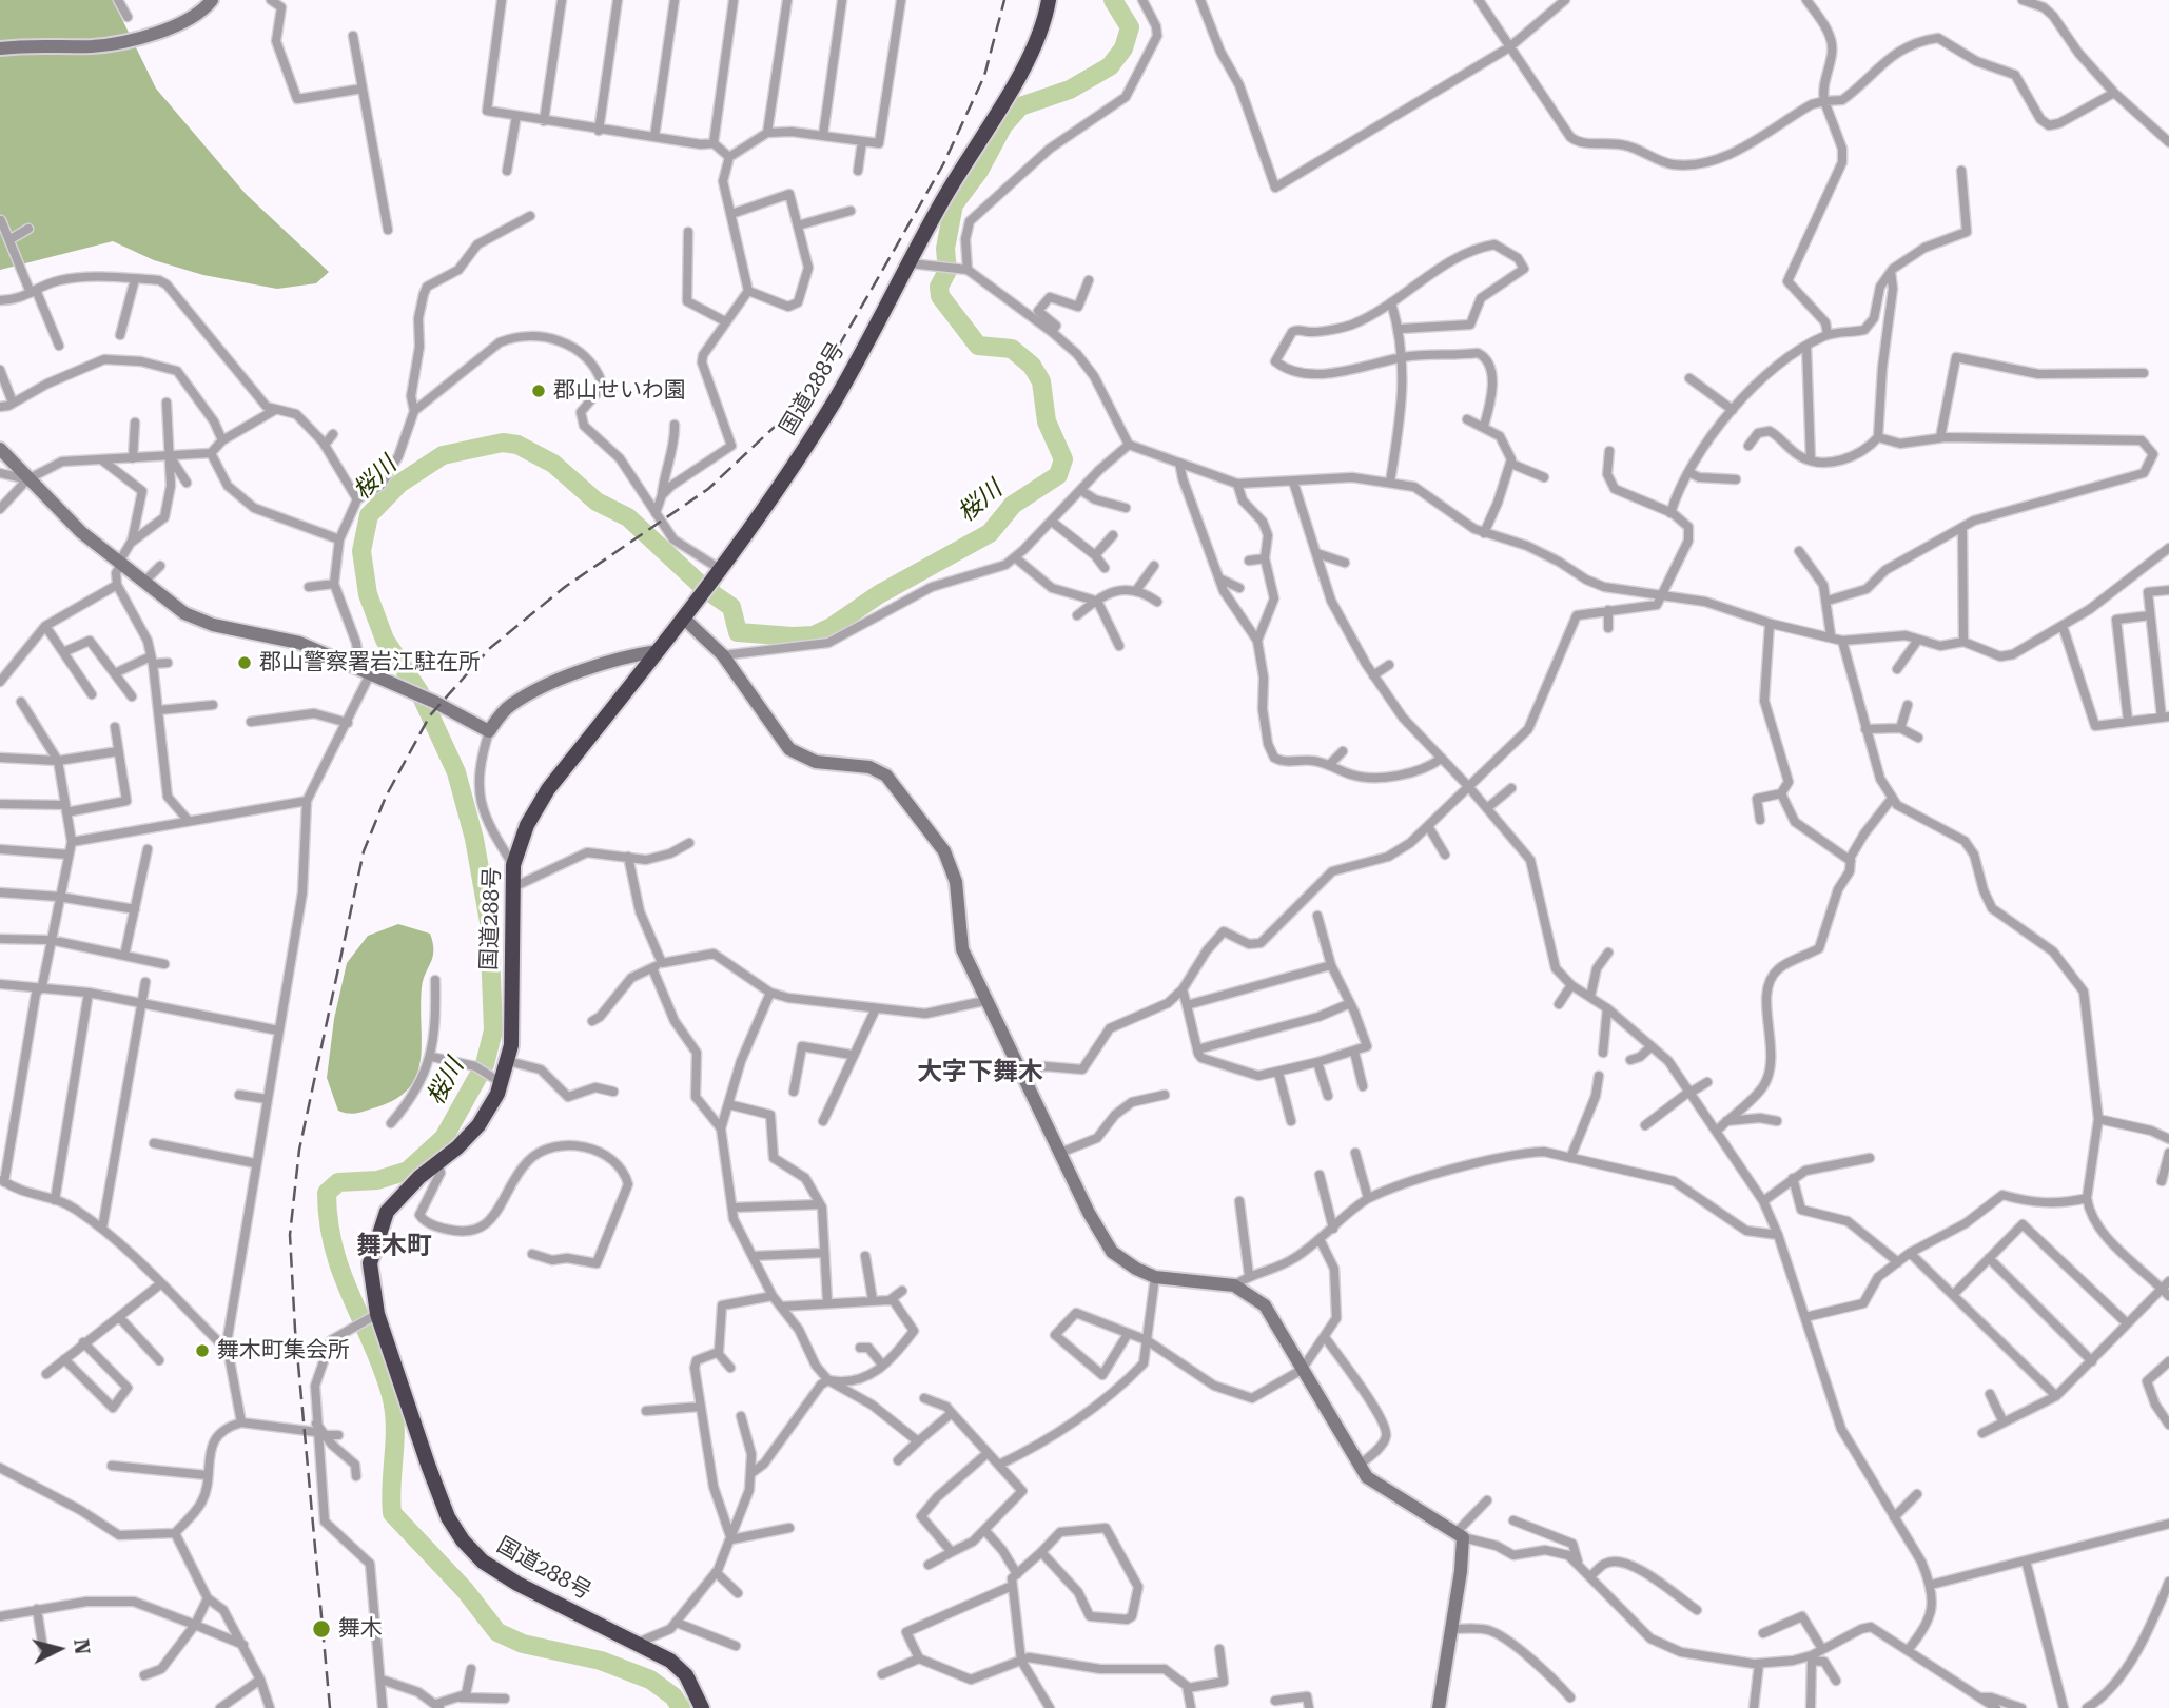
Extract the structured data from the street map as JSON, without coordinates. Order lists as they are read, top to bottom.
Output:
{
  "streets": {
    "highway": ["国道288号"]
  },
  "districts": ["大字下舞木", "舞木町"],
  "water": ["桜川"],
  "places": [
    "郡山せいわ園",
    "郡山警察署岩江駐在所",
    "舞木町集会所",
    "舞木"
  ],
  "north": "right"
}
